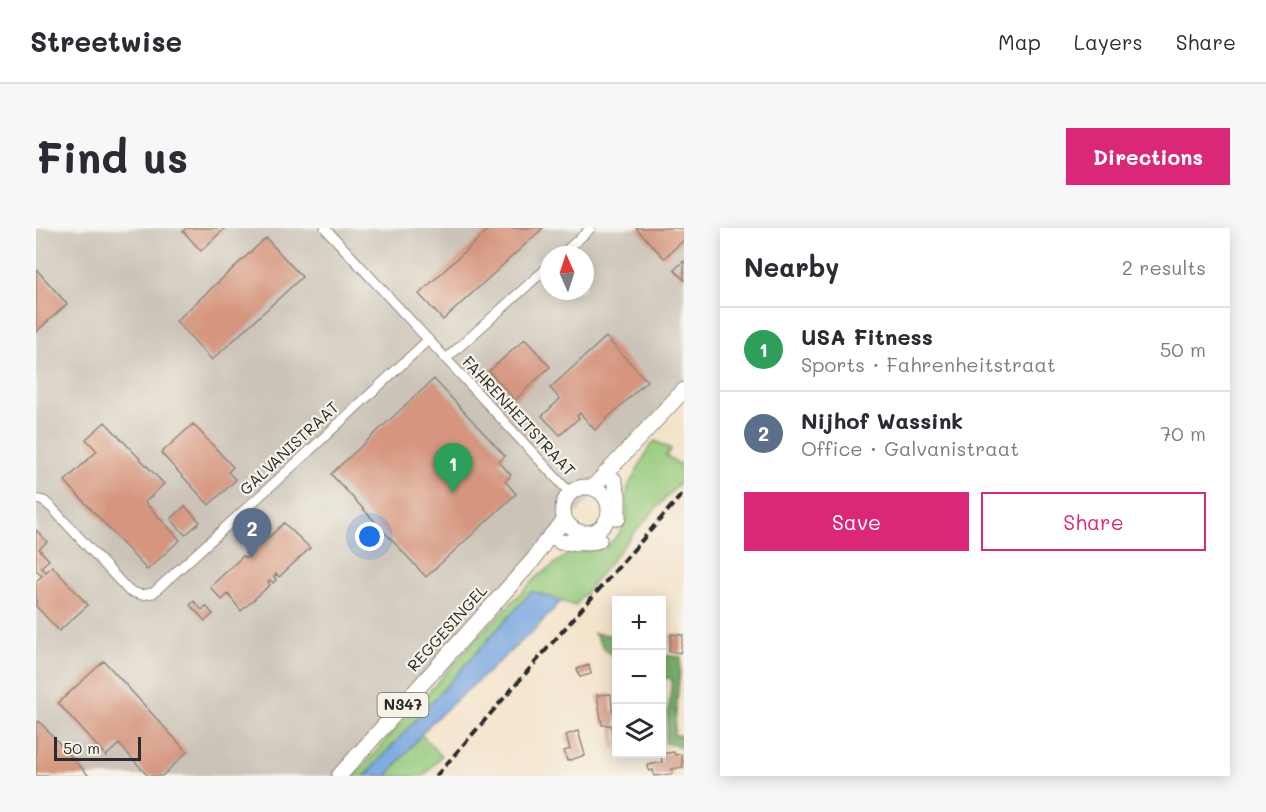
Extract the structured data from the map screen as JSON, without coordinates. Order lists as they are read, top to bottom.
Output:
{
  "streets": {
    "main road": ["REGGESINGEL", "N347"],
    "street": ["FAHRENHEITSTRAAT", "GALVANISTRAAT"]
  },
  "crossings": [
    ["FAHRENHEITSTRAAT", "GALVANISTRAAT"],
    ["FAHRENHEITSTRAAT", "REGGESINGEL"],
    ["FAHRENHEITSTRAAT", "N347"],
    ["REGGESINGEL", "N347"]
  ],
  "scale_bar": "50 m",
  "north": "top",
  "page": {
    "header": "Streetwise",
    "nav": ["Map", "Layers", "Share"],
    "buttons": [
      "Directions",
      ["Save", "Share"]
    ],
    "title": "Find us",
    "heading": ["Nearby", "2 results"],
    "list": [
      {
        "mark": "1",
        "name": "USA Fitness",
        "note": "Sports · Fahrenheitstraat",
        "value": "50 m"
      },
      {
        "mark": "2",
        "name": "Nijhof Wassink",
        "note": "Office · Galvanistraat",
        "value": "70 m"
      }
    ],
    "pins": ["1", "2"],
    "map_buttons": ["+", "−"],
    "scale": "50 m"
  }
}
